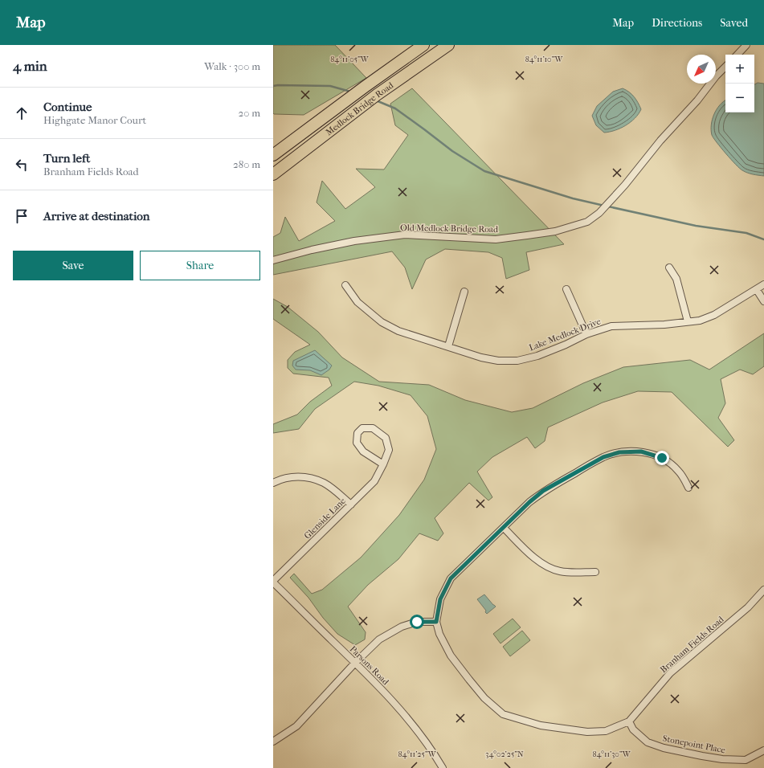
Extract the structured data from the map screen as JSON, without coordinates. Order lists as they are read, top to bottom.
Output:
{
  "streets": {
    "highway": ["Medlock Bridge Road"],
    "street": [
      "Old Medlock Bridge Road",
      "Lake Medlock Drive",
      "Glenside Lane",
      "Branham Fields Road",
      "Parsons Road",
      "Stonepoint Place"
    ]
  },
  "crossings": [
    ["Glenside Lane", "Parsons Road"],
    ["Branham Fields Road", "Stonepoint Place"]
  ],
  "north": "bottom left",
  "page": {
    "header": "Map",
    "nav": ["Map", "Directions", "Saved"],
    "heading": ["4 min", "Walk · 300 m"],
    "map_buttons": ["+", "−"],
    "list": [
      ["Continue", "Highgate Manor Court", "20 m"],
      ["Turn left", "Branham Fields Road", "280 m"],
      "Arrive at destination"
    ],
    "buttons": ["Save", "Share"]
  },
  "coordinates": [
    "84°11'05\"W",
    "84°11'10\"W",
    "84°11'25\"W",
    "84°11'30\"W",
    "34°02'25\"N"
  ]
}
